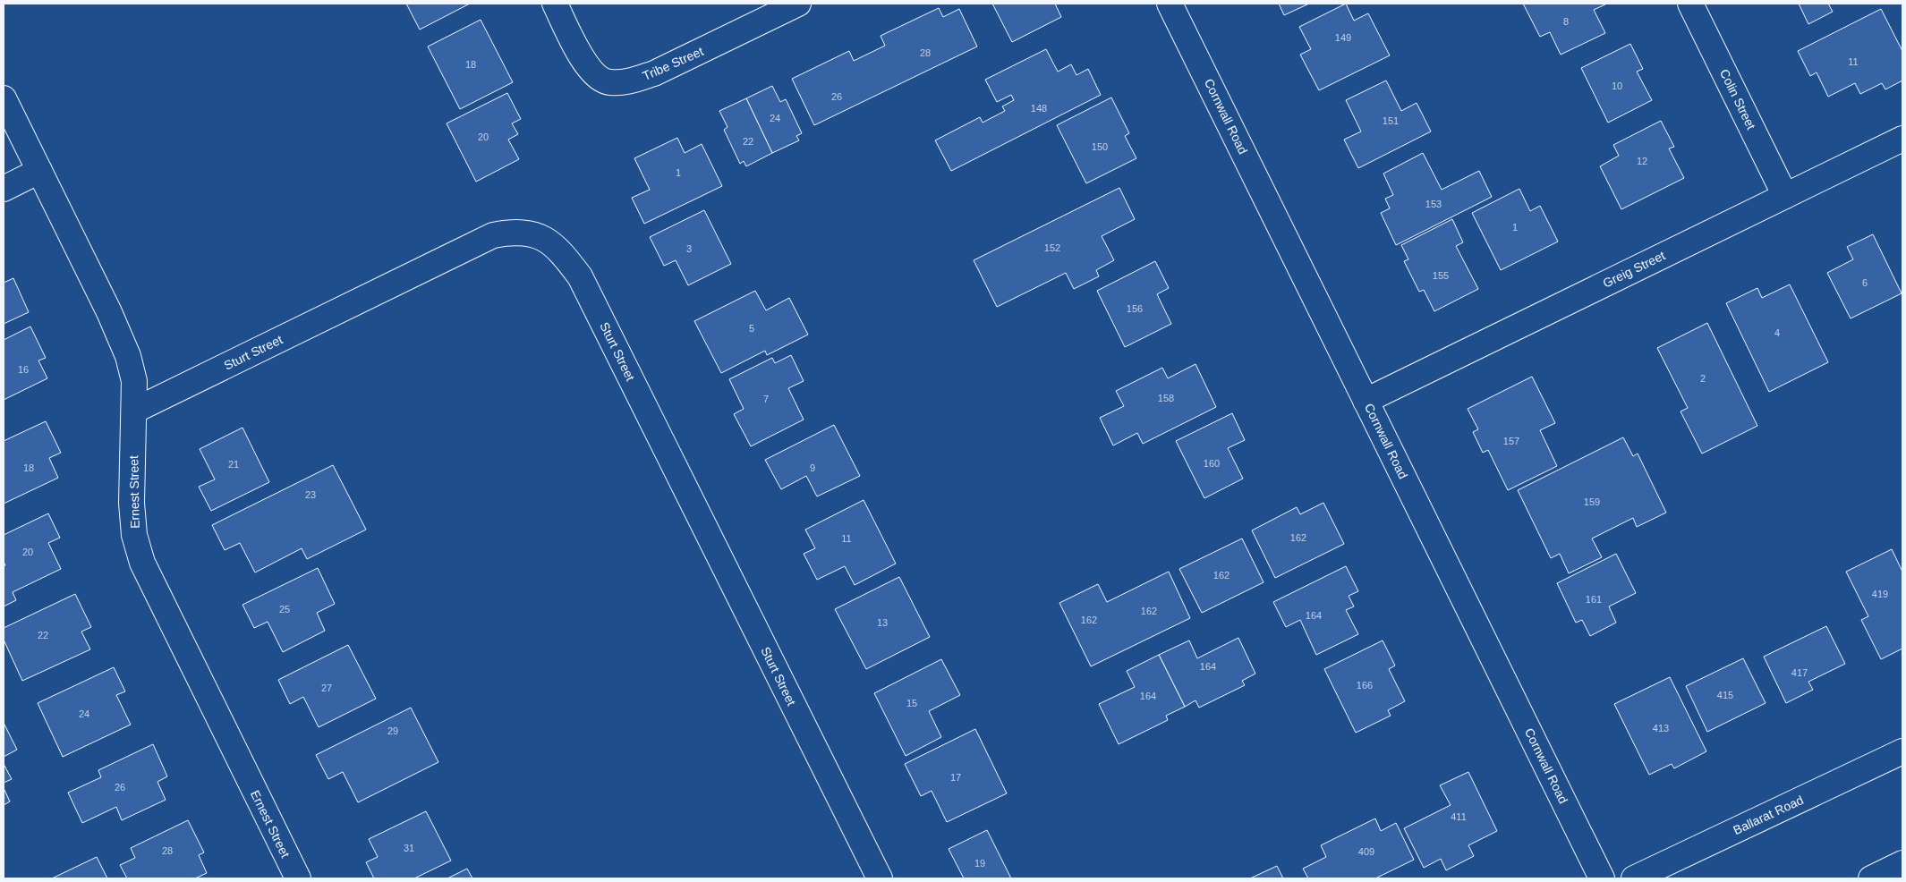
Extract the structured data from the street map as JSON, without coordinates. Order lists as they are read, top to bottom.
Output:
{
  "streets": {
    "main road": [
      "Tribe Street",
      "Colin Street",
      "Cornwall Road",
      "Greig Street",
      "Sturt Street",
      "Ernest Street",
      "Ballarat Road"
    ]
  },
  "crossings": [
    ["Colin Street", "Greig Street"],
    ["Cornwall Road", "Greig Street"],
    ["Sturt Street", "Ernest Street"]
  ],
  "house_numbers": [
    "8",
    "149",
    "28",
    "11",
    "18",
    "10",
    "26",
    "148",
    "24",
    "151",
    "20",
    "22",
    "150",
    "12",
    "1",
    "153",
    "1",
    "152",
    "3",
    "155",
    "6",
    "156",
    "5",
    "4",
    "16",
    "2",
    "158",
    "7",
    "157",
    "160",
    "21",
    "18",
    "9",
    "23",
    "159",
    "162",
    "11",
    "20",
    "162",
    "419",
    "161",
    "25",
    "162",
    "164",
    "162",
    "13",
    "22",
    "164",
    "417",
    "166",
    "27",
    "415",
    "164",
    "15",
    "24",
    "413",
    "29",
    "17",
    "26",
    "411",
    "31",
    "28",
    "409",
    "19"
  ]
}
